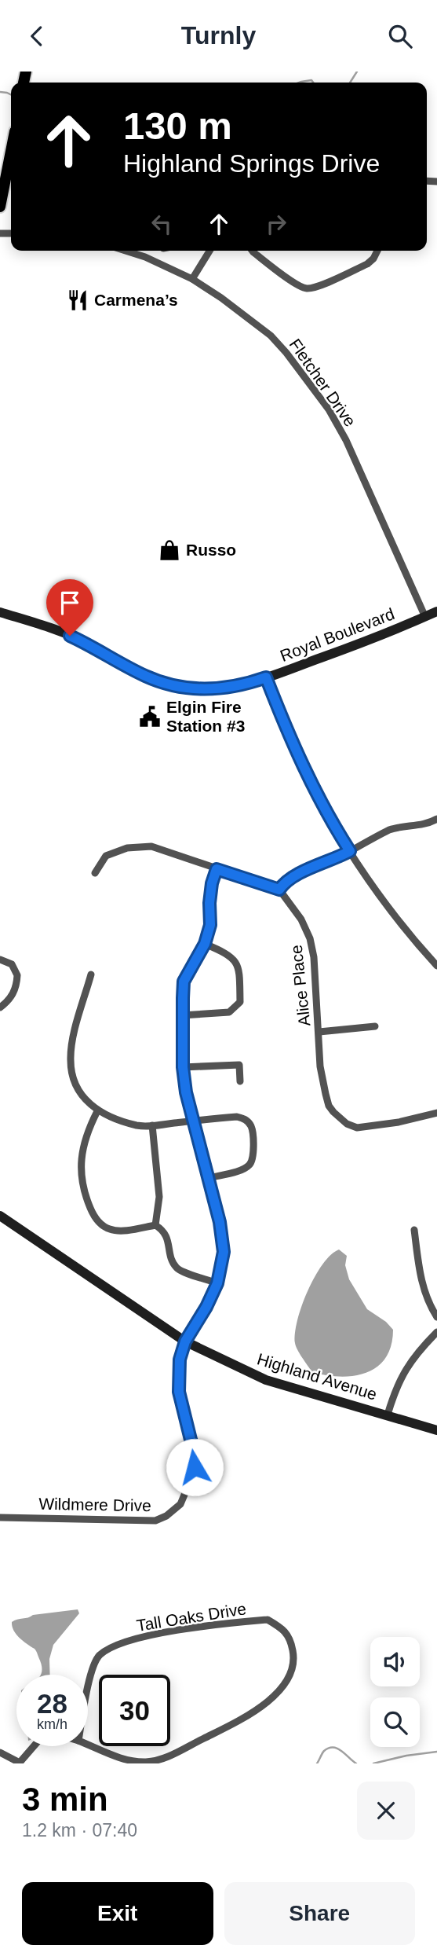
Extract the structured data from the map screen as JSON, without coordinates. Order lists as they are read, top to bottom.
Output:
{
  "streets": {
    "main road": ["Royal Boulevard", "Highland Avenue"],
    "street": [
      "Fletcher Drive",
      "Alice Place",
      "Wildmere Drive",
      "Tall Oaks Drive"
    ]
  },
  "crossings": [
    ["Fletcher Drive", "Royal Boulevard"],
    ["Highland Avenue", "Wildmere Drive"]
  ],
  "places": {
    "restaurant": ["Carmena’s"],
    "shop": ["Russo"],
    "public building": ["Elgin Fire Station #3"]
  },
  "page": {
    "header": "Turnly",
    "turn": ["130 m", "Highland Springs Drive"],
    "speed": "28 km/h",
    "limit": "30",
    "heading": ["3 min", "1.2 km · 07:40"],
    "buttons": ["Exit", "Share"]
  }
}
